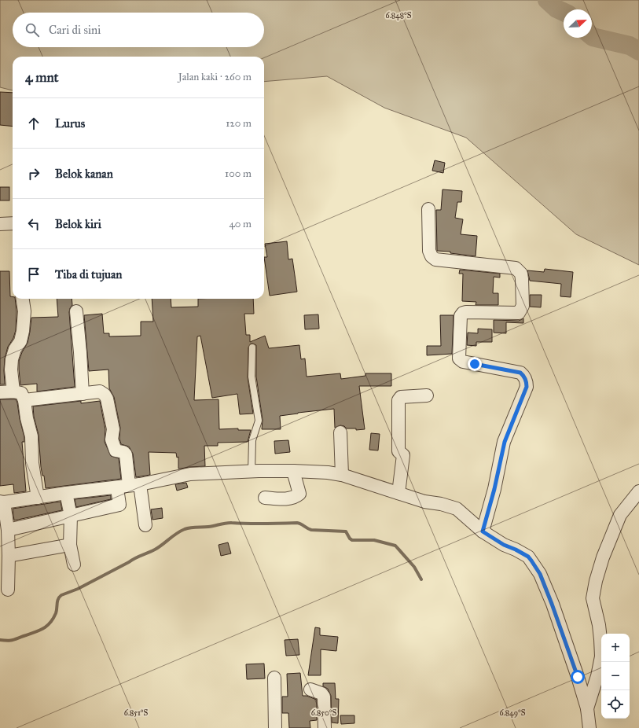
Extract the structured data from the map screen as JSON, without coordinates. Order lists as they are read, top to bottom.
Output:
{
  "north": "top right",
  "page": {
    "search": "Cari di sini",
    "heading": ["4 mnt", "Jalan kaki · 260 m"],
    "list": [
      ["Lurus", "120 m"],
      ["Belok kanan", "100 m"],
      ["Belok kiri", "40 m"],
      "Tiba di tujuan"
    ],
    "map_buttons": ["+", "−"]
  },
  "coordinates": [
    "6.848°S",
    "6.851°S",
    "6.850°S",
    "6.849°S"
  ]
}
